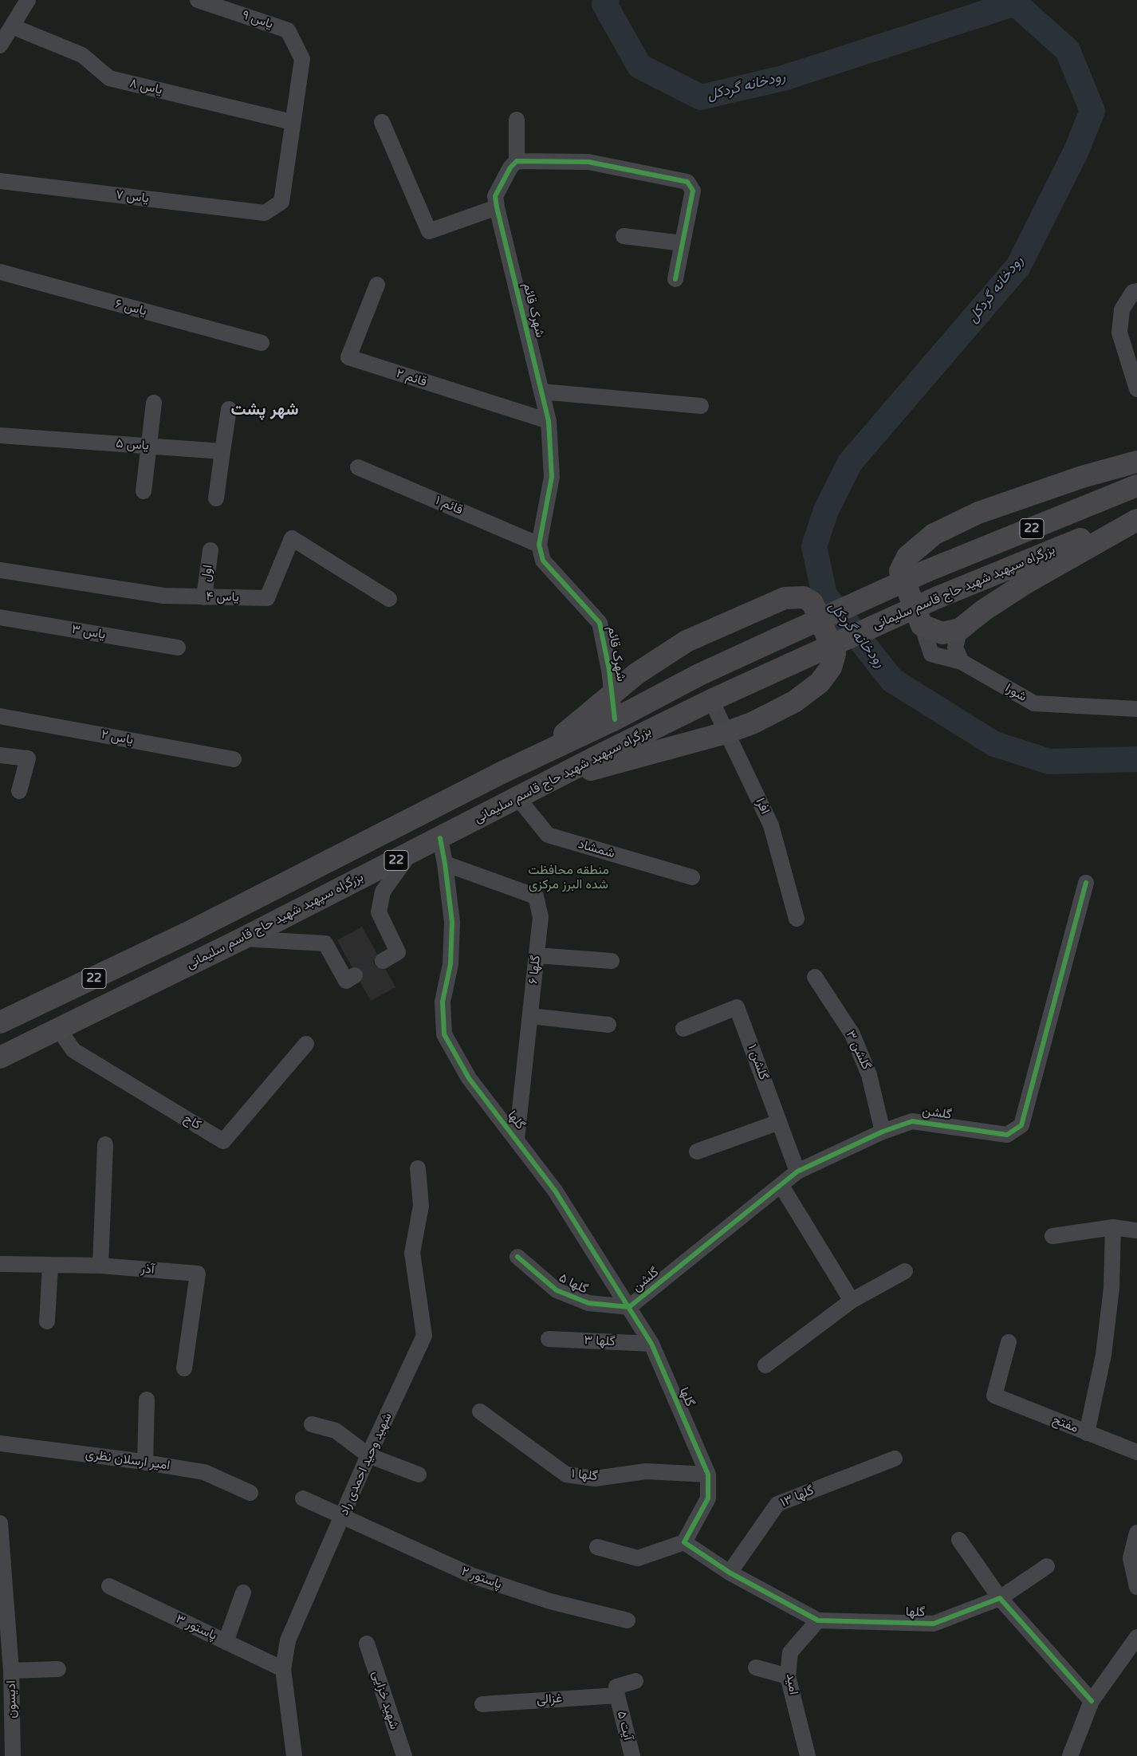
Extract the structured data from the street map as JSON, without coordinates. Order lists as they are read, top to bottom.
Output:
{
  "streets": {
    "highway": ["22", "بزرگراه سپهبد شهید حاج قاسم سلیمانی"],
    "street": [
      "یاس ۹",
      "یاس ۸",
      "یاس ۷",
      "یاس ۶",
      "شهرک قائم",
      "قائم ۲",
      "یاس ۵",
      "قائم ۱",
      "اول",
      "یاس ۴",
      "یاس ۳",
      "شورا",
      "یاس ۲",
      "افرا",
      "شمشاد",
      "گلها ۶",
      "گلشن ۳",
      "گلشن ۱",
      "گلشن",
      "گلها",
      "کاج",
      "آذر",
      "گلها ۵",
      "گلها ۳",
      "مفتح",
      "امیر ارسلان نظری",
      "شهید وحید احمدی راد",
      "گلها ۱",
      "گلها ۱۳",
      "پاستور ۲",
      "پاستور ۳",
      "امید",
      "ادیسون",
      "غزالی",
      "شهید خزایی",
      "آیت ۵"
    ]
  },
  "crossings": [
    ["یاس ۹", "یاس ۸"],
    ["یاس ۹", "یاس ۷"],
    ["یاس ۸", "یاس ۷"],
    ["شهرک قائم", "قائم ۲"],
    ["شهرک قائم", "قائم ۱"],
    ["شهرک قائم", "بزرگراه سپهبد شهید حاج قاسم سلیمانی"],
    ["اول", "یاس ۴"],
    ["بزرگراه سپهبد شهید حاج قاسم سلیمانی", "افرا"],
    ["بزرگراه سپهبد شهید حاج قاسم سلیمانی", "شمشاد"],
    ["بزرگراه سپهبد شهید حاج قاسم سلیمانی", "گلها"],
    ["بزرگراه سپهبد شهید حاج قاسم سلیمانی", "کاج"],
    ["گلها ۶", "گلها"],
    ["گلشن ۳", "گلشن"],
    ["گلشن ۱", "گلشن"],
    ["گلشن", "گلها"],
    ["گلشن", "گلها ۵"],
    ["گلها", "گلها ۵"],
    ["گلها", "گلها ۳"],
    ["گلها", "گلها ۱"],
    ["گلها", "گلها ۱۳"],
    ["گلها", "امید"],
    ["شهید وحید احمدی راد", "پاستور ۲"],
    ["شهید وحید احمدی راد", "پاستور ۳"],
    ["غزالی", "آیت ۵"]
  ],
  "districts": ["شهر پشت"],
  "water": ["رودخانه گردکل"],
  "parks": ["منطقه محافظت شده البرز مرکزی"]
}
